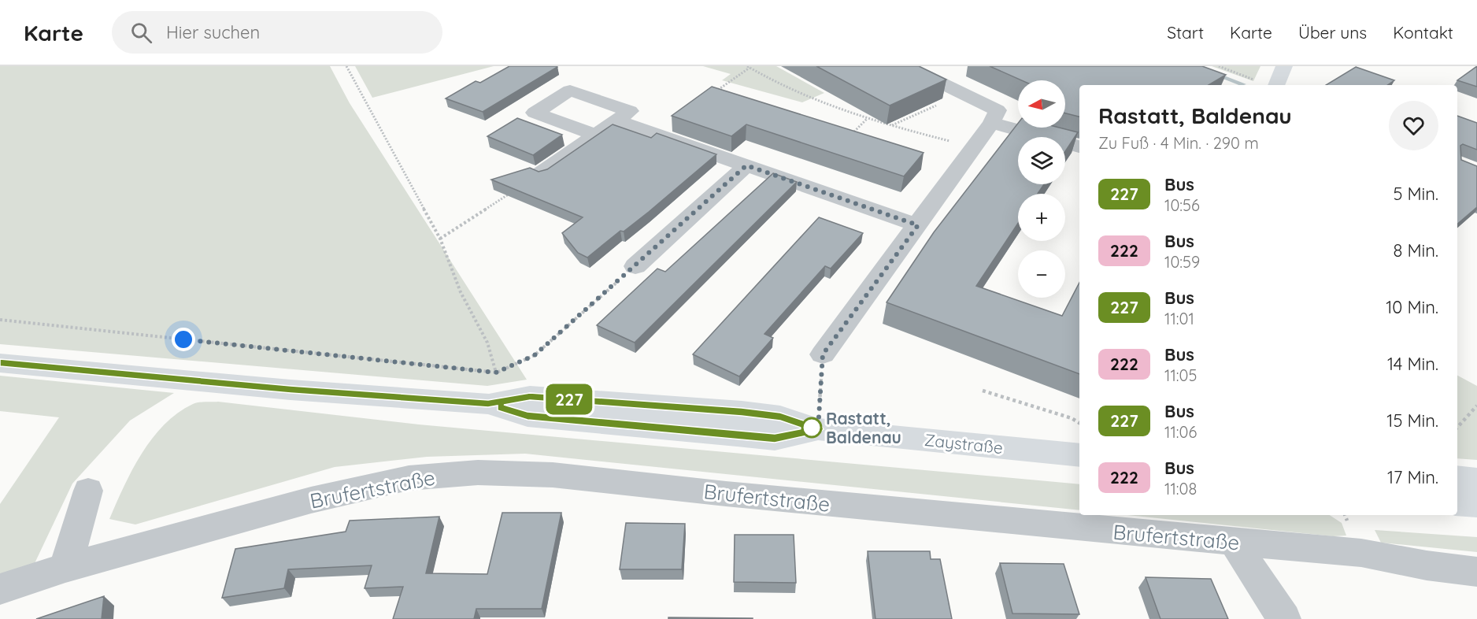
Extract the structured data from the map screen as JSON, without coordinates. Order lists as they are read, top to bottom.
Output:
{
  "streets": {
    "street": ["Zaystraße", "Brufertstraße"]
  },
  "places": ["Rastatt, Baldenau"],
  "lines": ["bus line 227"],
  "north": "left",
  "page": {
    "header": "Karte",
    "search": "Hier suchen",
    "nav": [
      "Start",
      "Karte",
      "Über uns",
      "Kontakt"
    ],
    "on_map": "227",
    "map_buttons": ["+", "−"],
    "heading": ["Rastatt, Baldenau", "Zu Fuß · 4 Min. · 290 m"],
    "list": [
      {
        "mark": "227",
        "name": "Bus",
        "note": "10:56",
        "value": "5 Min."
      },
      {
        "mark": "222",
        "name": "Bus",
        "note": "10:59",
        "value": "8 Min."
      },
      {
        "mark": "227",
        "name": "Bus",
        "note": "11:01",
        "value": "10 Min."
      },
      {
        "mark": "222",
        "name": "Bus",
        "note": "11:05",
        "value": "14 Min."
      },
      {
        "mark": "227",
        "name": "Bus",
        "note": "11:06",
        "value": "15 Min."
      },
      {
        "mark": "222",
        "name": "Bus",
        "note": "11:08",
        "value": "17 Min."
      }
    ]
  }
}
